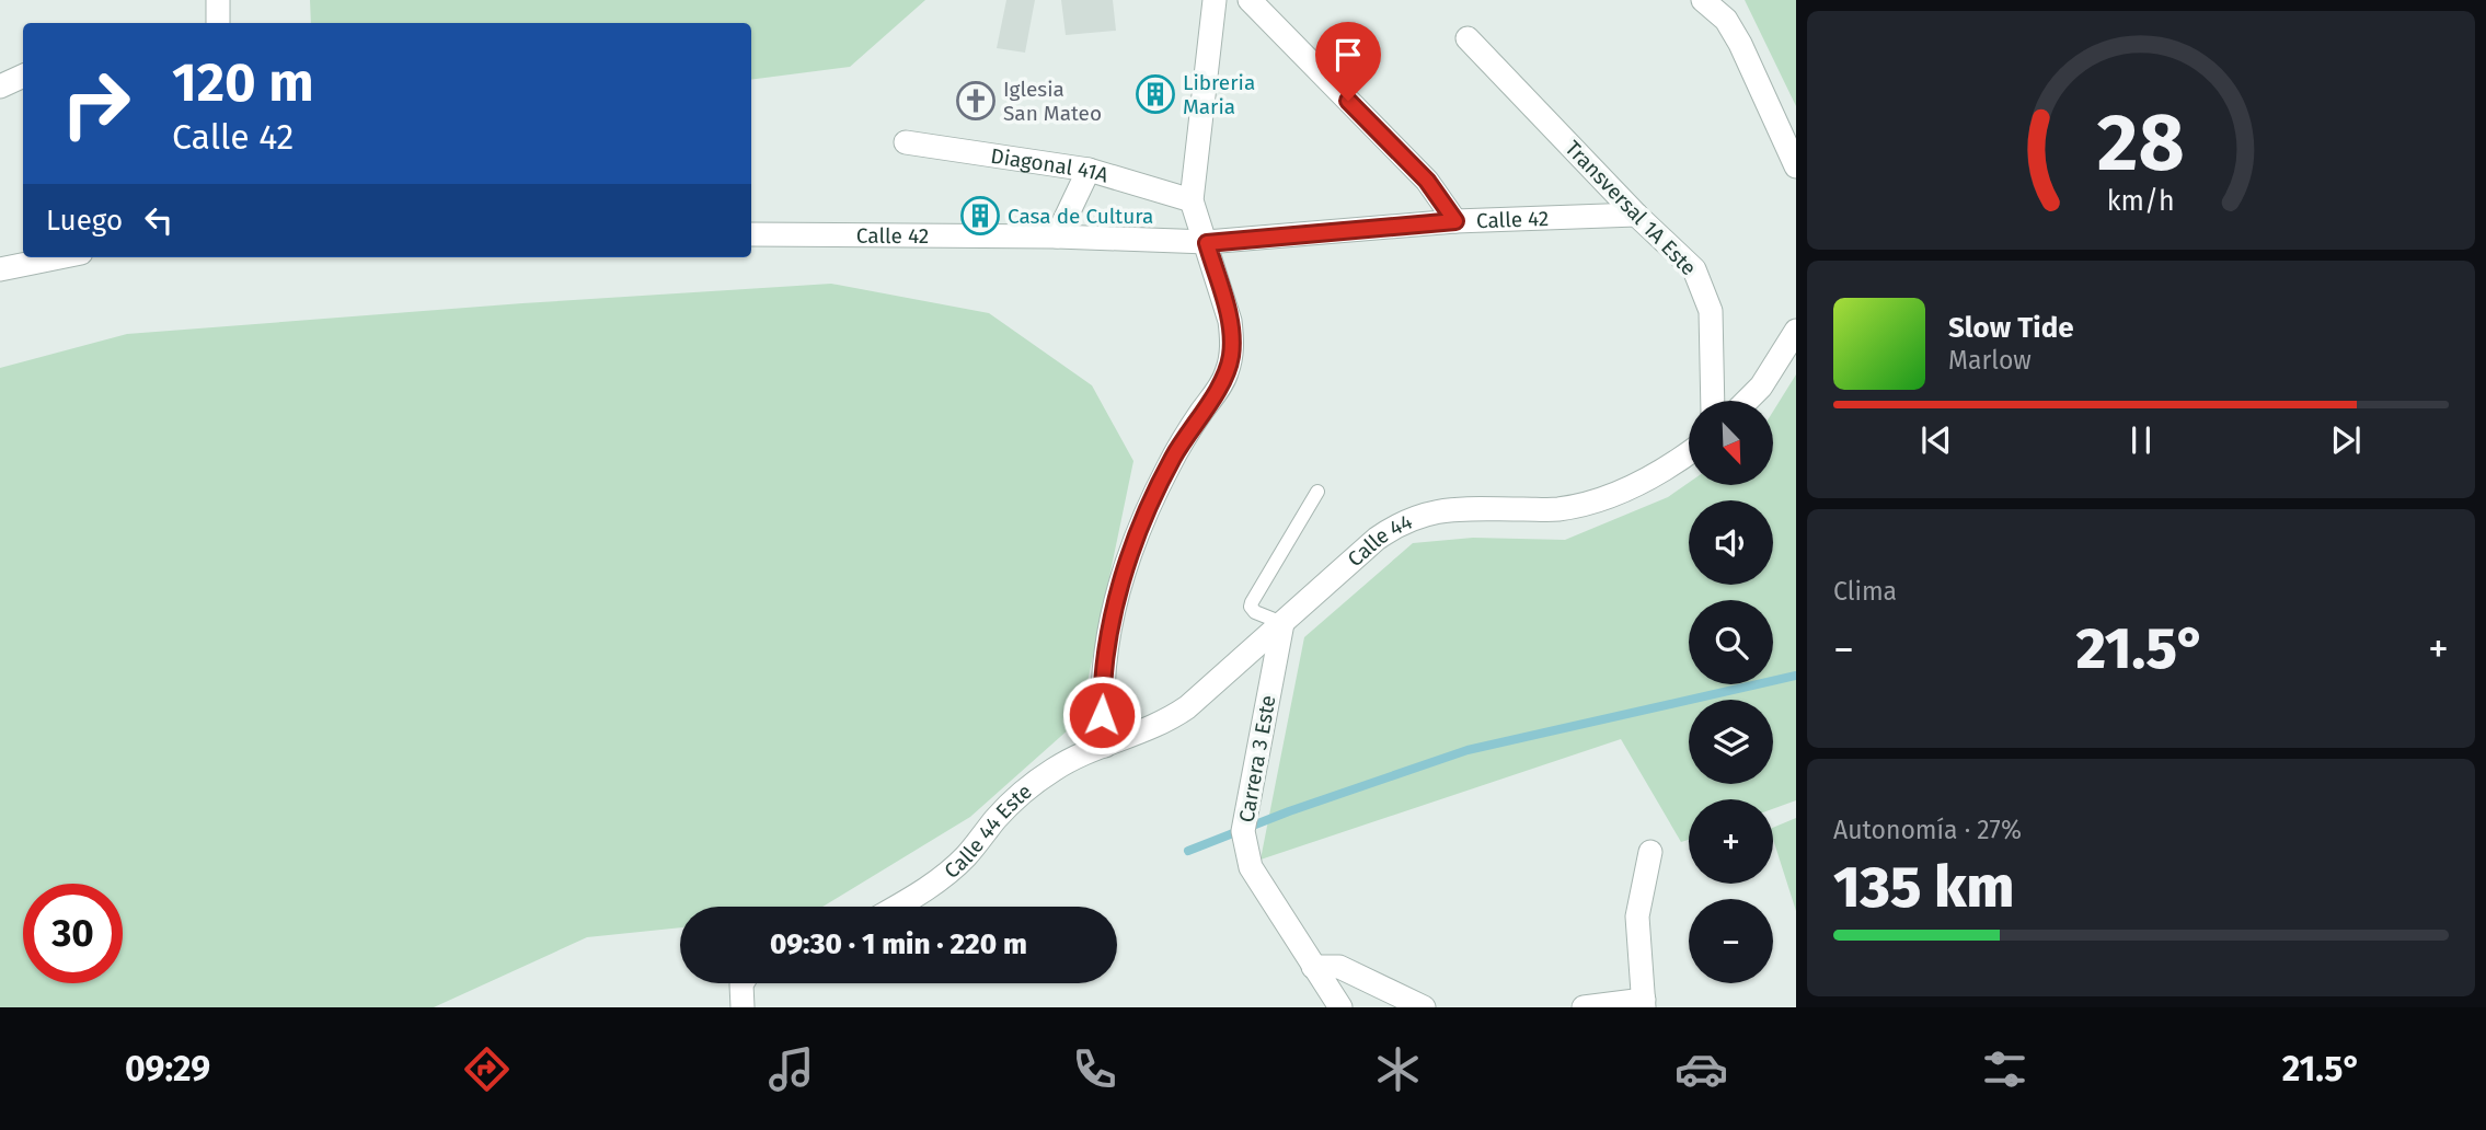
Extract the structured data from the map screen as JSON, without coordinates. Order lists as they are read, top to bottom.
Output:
{
  "streets": {
    "street": [
      "Diagonal 41A",
      "Transversal 1A Este",
      "Calle 42",
      "Calle 44",
      "Carrera 3 Este",
      "Calle 44 Este"
    ]
  },
  "crossings": [
    ["Transversal 1A Este", "Calle 42"],
    ["Calle 44", "Carrera 3 Este"],
    ["Calle 44", "Calle 44 Este"]
  ],
  "places": {
    "building": ["Libreria Maria", "Casa de Cultura"],
    "church": ["Iglesia San Mateo"]
  },
  "north": "bottom right",
  "page": {
    "turn": ["120 m", "Calle 42"],
    "then": "Luego",
    "song": ["Slow Tide", "Marlow"],
    "map_buttons": ["+", "−"],
    "tile": [
      "Clima",
      ["Autonomía · 27%", "135 km"]
    ],
    "heat": ["−", "21.5°", "+"],
    "limit": "30",
    "trip": "09:30 · 1 min · 220 m",
    "tabs": ["09:29", "21.5°"],
    "gauge": ["28", "km/h"]
  }
}
